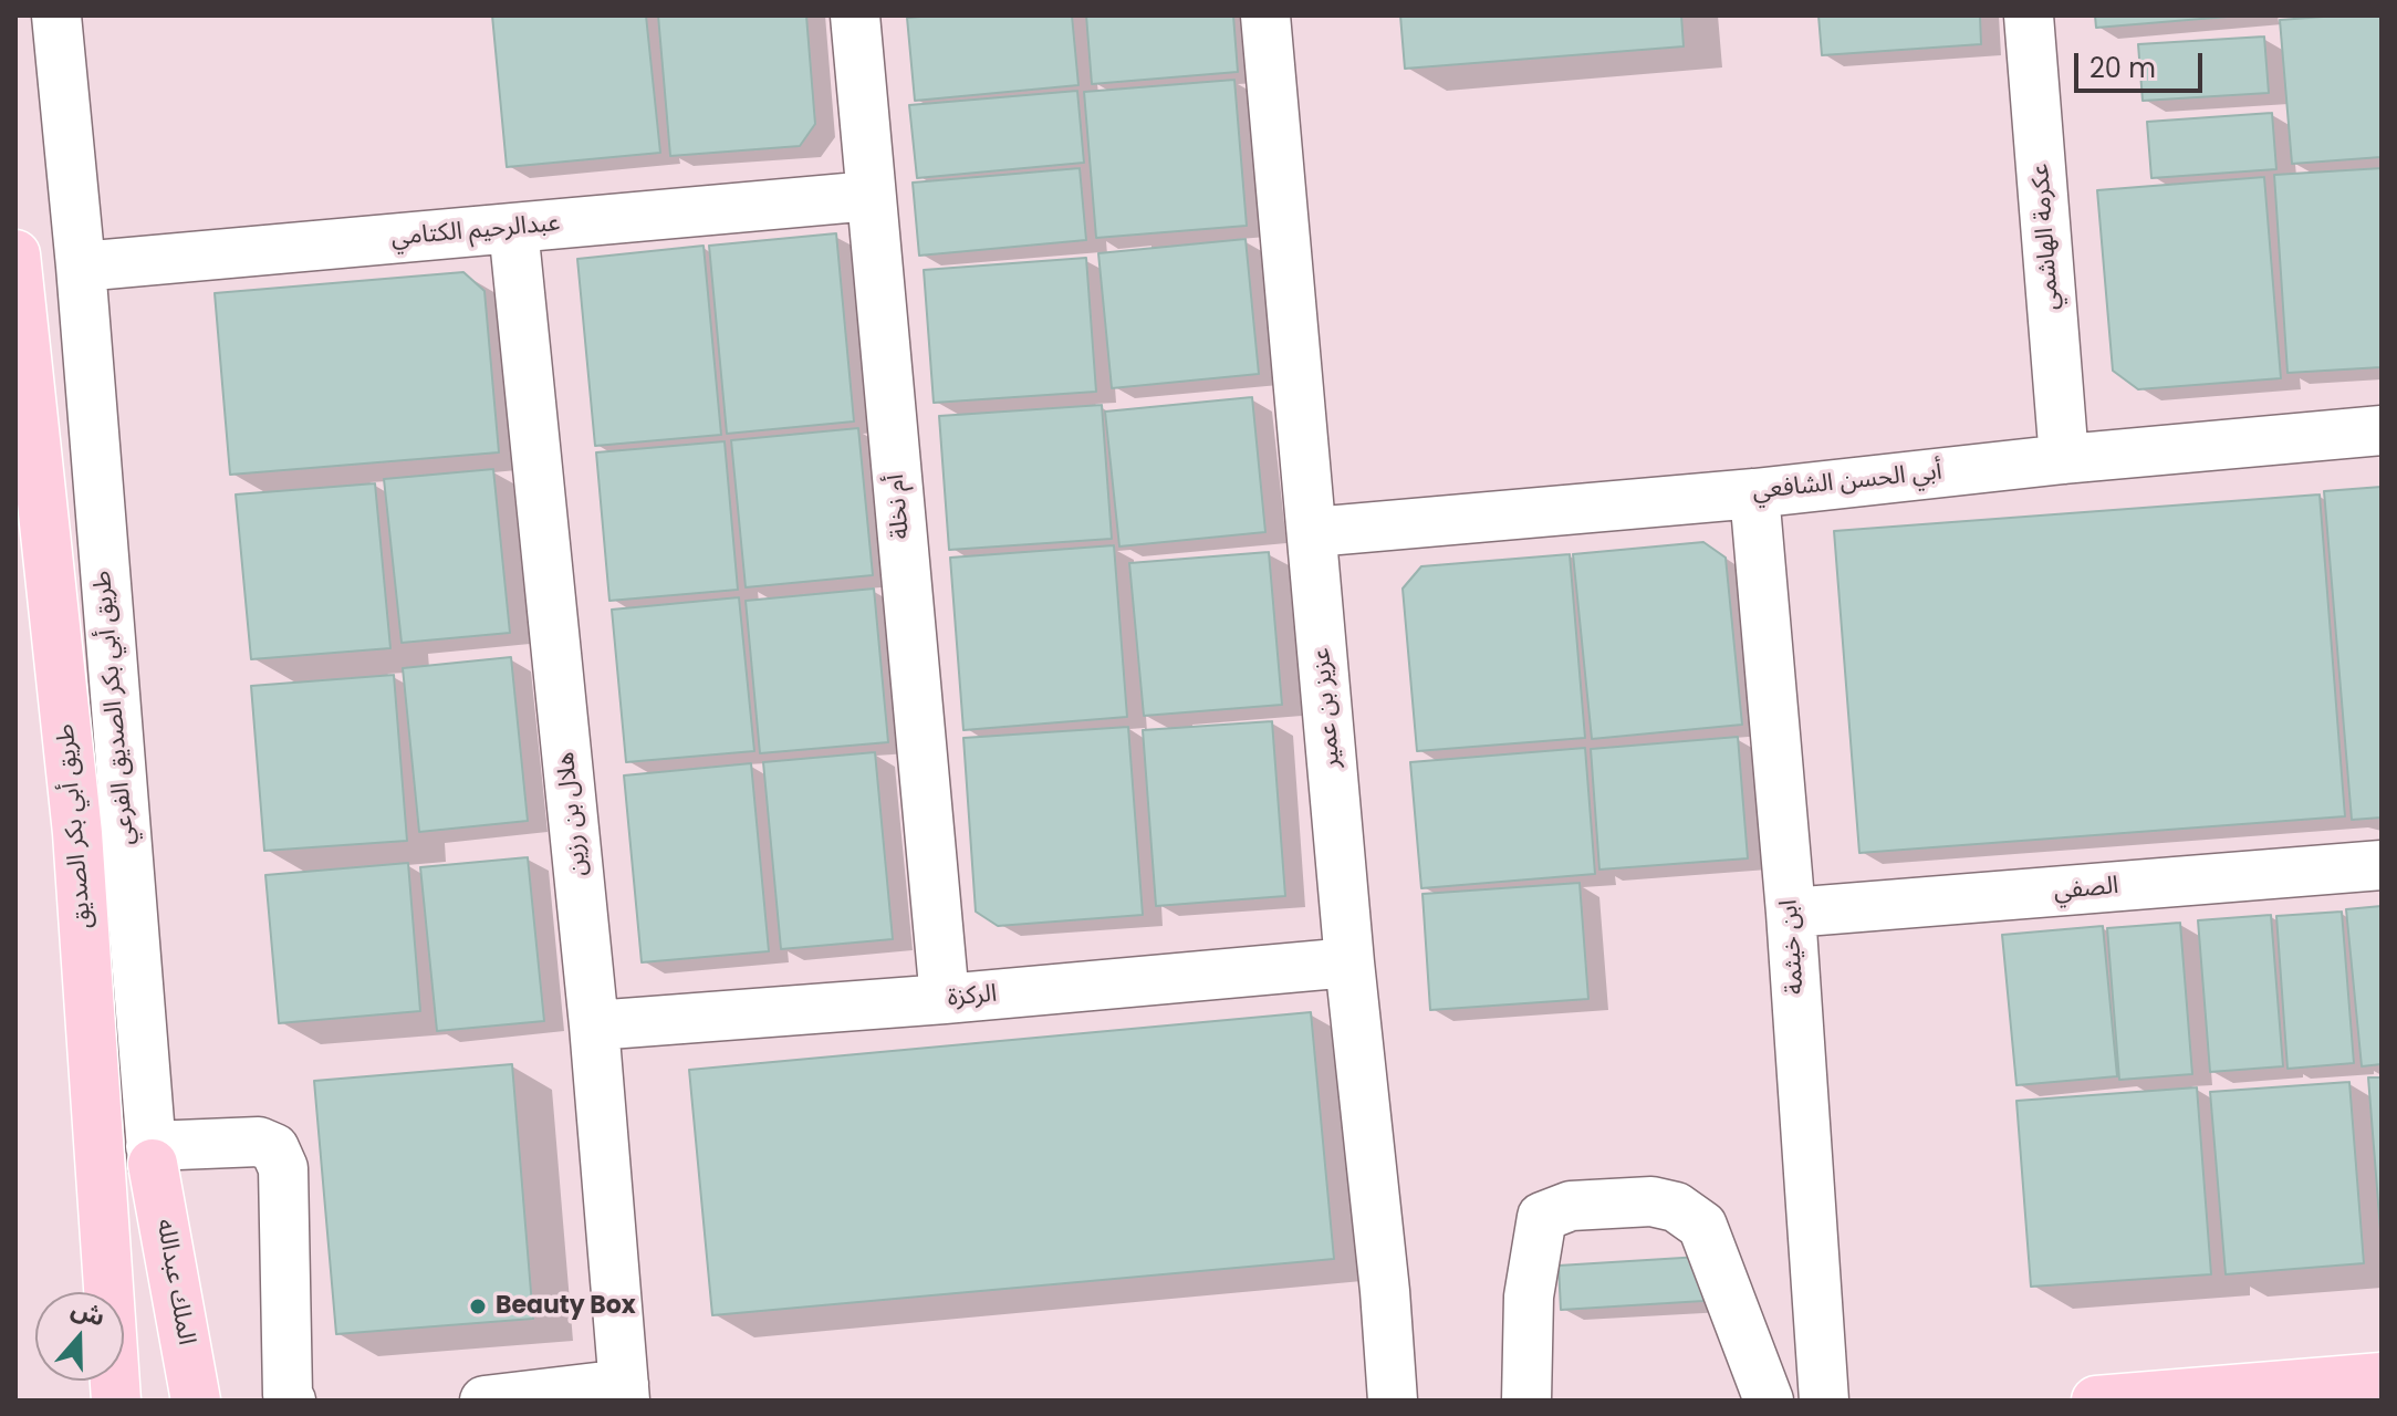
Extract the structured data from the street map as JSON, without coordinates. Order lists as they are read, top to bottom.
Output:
{
  "streets": {
    "main road": ["طريق أبي بكر الصديق الفرعي", "طريق أبي بكر الصديق", "الملك عبدالله"],
    "street": [
      "عبدالرحيم الكتامي",
      "عكرمة الهاشمي",
      "أبي الحسن الشافعي",
      "أم نخلة",
      "عزيز بن عمير",
      "هلال بن رزين",
      "الصفي",
      "ابن خيثمة",
      "الركزة"
    ]
  },
  "crossings": [
    ["عبدالرحيم الكتامي", "أم نخلة"],
    ["عبدالرحيم الكتامي", "طريق أبي بكر الصديق الفرعي"],
    ["عبدالرحيم الكتامي", "هلال بن رزين"],
    ["عكرمة الهاشمي", "أبي الحسن الشافعي"],
    ["أبي الحسن الشافعي", "عزيز بن عمير"],
    ["أبي الحسن الشافعي", "ابن خيثمة"],
    ["أم نخلة", "الركزة"],
    ["طريق أبي بكر الصديق الفرعي", "الملك عبدالله"],
    ["عزيز بن عمير", "الركزة"],
    ["هلال بن رزين", "الركزة"],
    ["الصفي", "ابن خيثمة"]
  ],
  "places": ["Beauty Box"],
  "scale_bar": "20 m",
  "north": "top"
}
